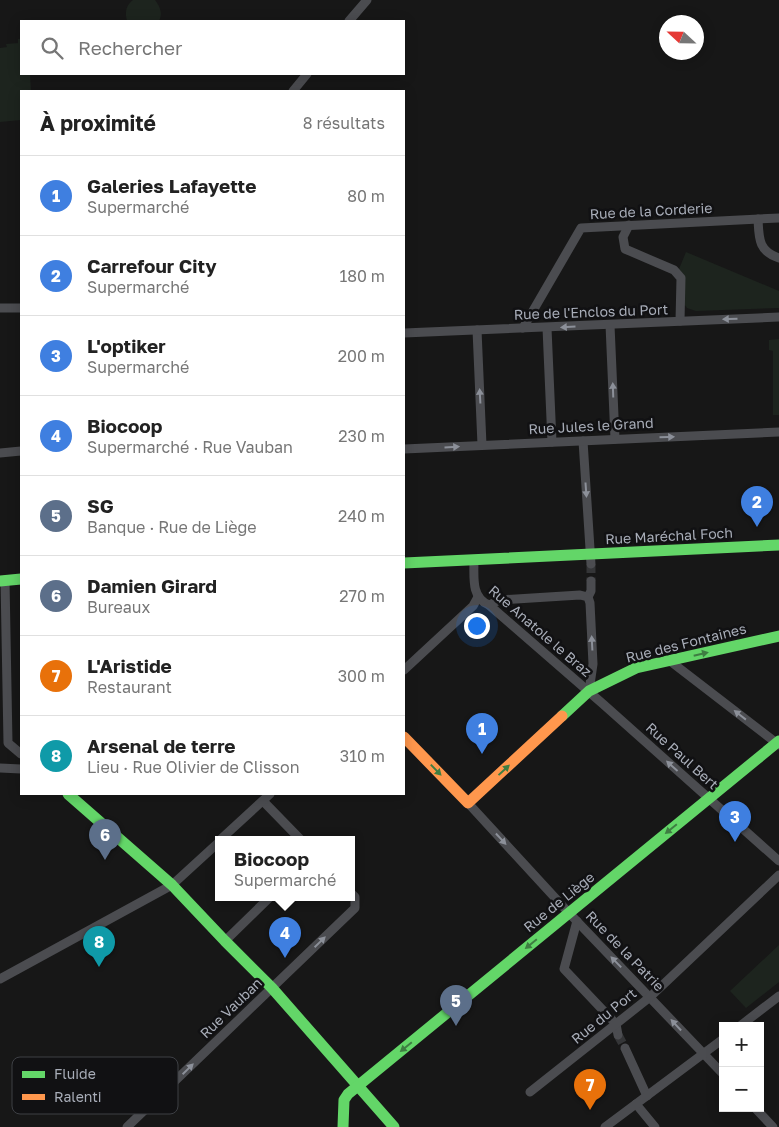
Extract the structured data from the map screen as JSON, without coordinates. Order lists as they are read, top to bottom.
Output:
{
  "streets": {
    "street": [
      "Rue de la Corderie",
      "Rue de l'Enclos du Port",
      "Rue Jules le Grand",
      "Rue Maréchal Foch",
      "Rue Anatole le Braz",
      "Rue des Fontaines",
      "Rue Paul Bert",
      "Rue de Liège",
      "Rue de la Patrie",
      "Rue Vauban",
      "Rue du Port"
    ]
  },
  "crossings": [
    ["Rue de la Corderie", "Rue de l'Enclos du Port"],
    ["Rue Maréchal Foch", "Rue Anatole le Braz"],
    ["Rue Anatole le Braz", "Rue des Fontaines"],
    ["Rue Anatole le Braz", "Rue Paul Bert"],
    ["Rue des Fontaines", "Rue Paul Bert"],
    ["Rue des Fontaines", "Rue de la Patrie"],
    ["Rue Paul Bert", "Rue de Liège"],
    ["Rue de Liège", "Rue de la Patrie"],
    ["Rue de la Patrie", "Rue du Port"]
  ],
  "one_way": [
    "Rue de l'Enclos du Port",
    "Rue Jules le Grand",
    "Rue des Fontaines",
    "Rue Paul Bert",
    "Rue de Liège",
    "Rue Vauban"
  ],
  "legend": ["Fluide", "Ralenti"],
  "north": "left",
  "page": {
    "search": "Rechercher",
    "heading": ["À proximité", "8 résultats"],
    "list": [
      {
        "mark": "1",
        "name": "Galeries Lafayette",
        "note": "Supermarché",
        "value": "80 m"
      },
      {
        "mark": "2",
        "name": "Carrefour City",
        "note": "Supermarché",
        "value": "180 m"
      },
      {
        "mark": "3",
        "name": "L'optiker",
        "note": "Supermarché",
        "value": "200 m"
      },
      {
        "mark": "4",
        "name": "Biocoop",
        "note": "Supermarché · Rue Vauban",
        "value": "230 m"
      },
      {
        "mark": "5",
        "name": "SG",
        "note": "Banque · Rue de Liège",
        "value": "240 m"
      },
      {
        "mark": "6",
        "name": "Damien Girard",
        "note": "Bureaux",
        "value": "270 m"
      },
      {
        "mark": "7",
        "name": "L'Aristide",
        "note": "Restaurant",
        "value": "300 m"
      },
      {
        "mark": "8",
        "name": "Arsenal de terre",
        "note": "Lieu · Rue Olivier de Clisson",
        "value": "310 m"
      }
    ],
    "pins": [
      "2",
      "1",
      "3",
      "6",
      "4",
      "8",
      "5",
      "7"
    ],
    "popup": ["Biocoop", "Supermarché"],
    "map_buttons": ["+", "−"]
  }
}
